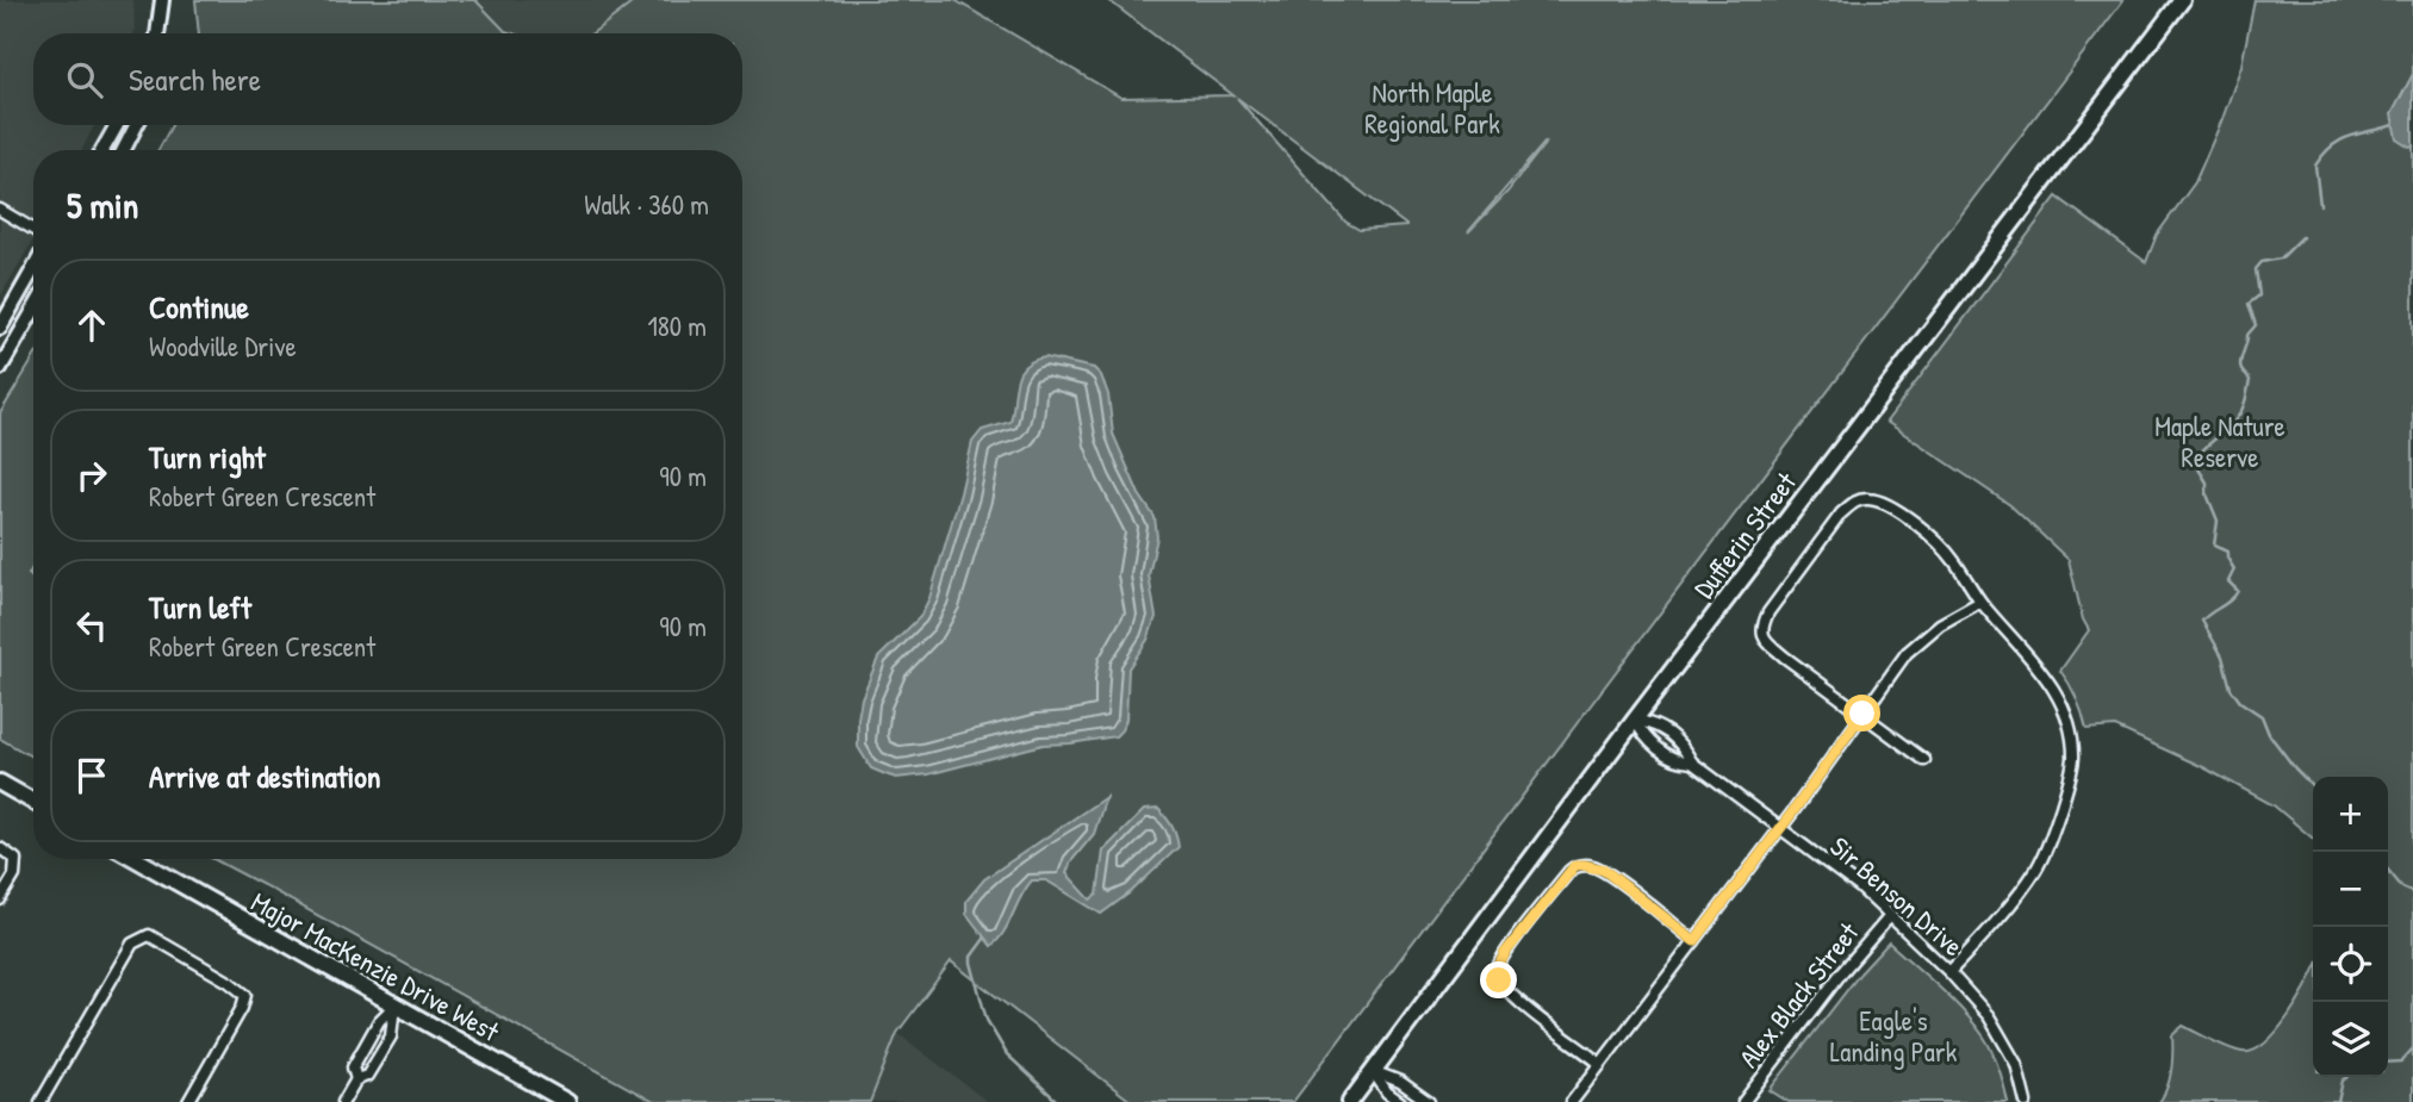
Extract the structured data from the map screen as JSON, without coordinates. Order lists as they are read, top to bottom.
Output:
{
  "streets": {
    "main road": ["Dufferin Street", "Major MacKenzie Drive West"],
    "street": ["Sir Benson Drive", "Alex Black Street"]
  },
  "crossings": [
    ["Dufferin Street", "Sir Benson Drive"],
    ["Sir Benson Drive", "Alex Black Street"]
  ],
  "parks": ["North Maple Regional Park", "Maple Nature Reserve", "Eagle's Landing Park"],
  "page": {
    "search": "Search here",
    "heading": ["5 min", "Walk · 360 m"],
    "list": [
      ["Continue", "Woodville Drive", "180 m"],
      ["Turn right", "Robert Green Crescent", "90 m"],
      ["Turn left", "Robert Green Crescent", "90 m"],
      "Arrive at destination"
    ],
    "map_buttons": ["+", "−"]
  }
}
